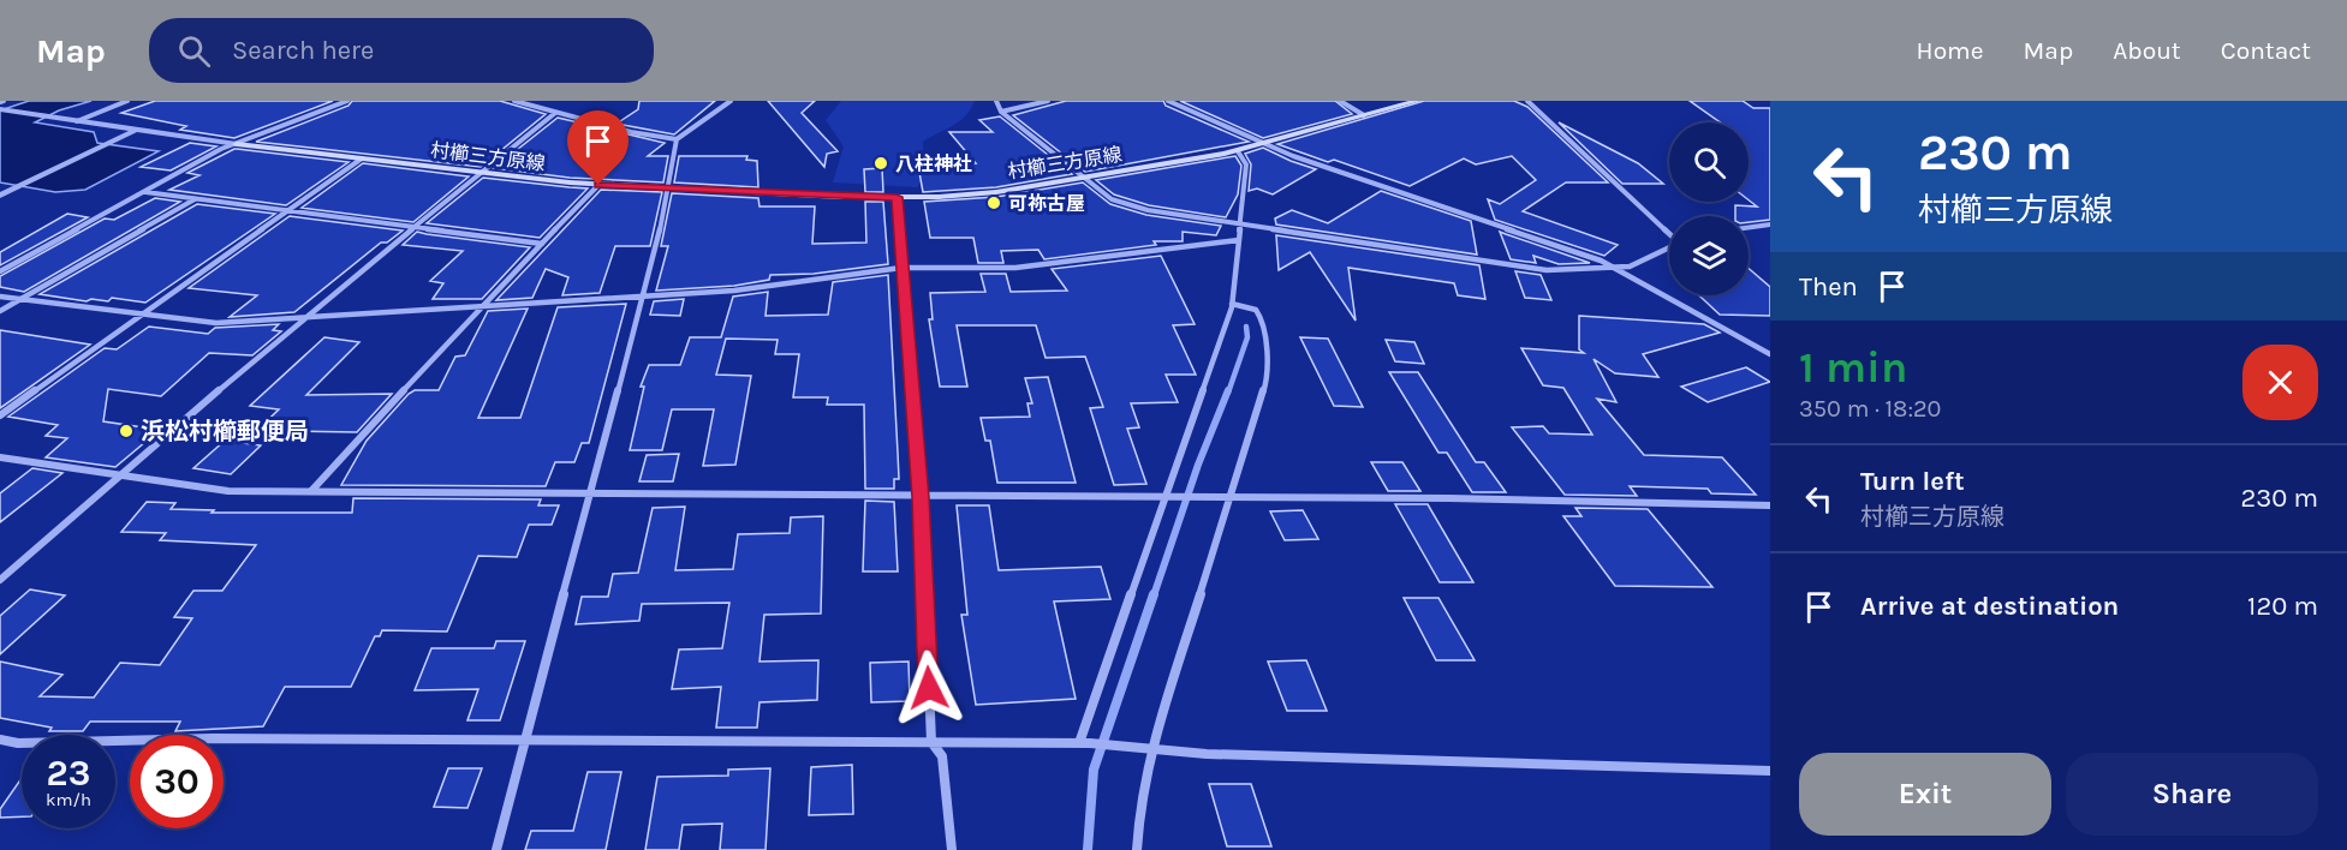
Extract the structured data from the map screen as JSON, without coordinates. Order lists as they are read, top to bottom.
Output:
{
  "streets": {
    "main road": ["村櫛三方原線"]
  },
  "places": ["八柱神社", "可祢古屋", "浜松村櫛郵便局"],
  "page": {
    "header": "Map",
    "search": "Search here",
    "nav": [
      "Home",
      "Map",
      "About",
      "Contact"
    ],
    "turn": ["230 m", "村櫛三方原線"],
    "then": "Then",
    "heading": ["1 min", "350 m · 18:20"],
    "list": [
      {
        "name": "Turn left",
        "note": "村櫛三方原線",
        "value": "230 m"
      },
      {
        "name": "Arrive at destination",
        "value": "120 m"
      }
    ],
    "speed": "23 km/h",
    "limit": "30",
    "buttons": ["Exit", "Share"]
  }
}
